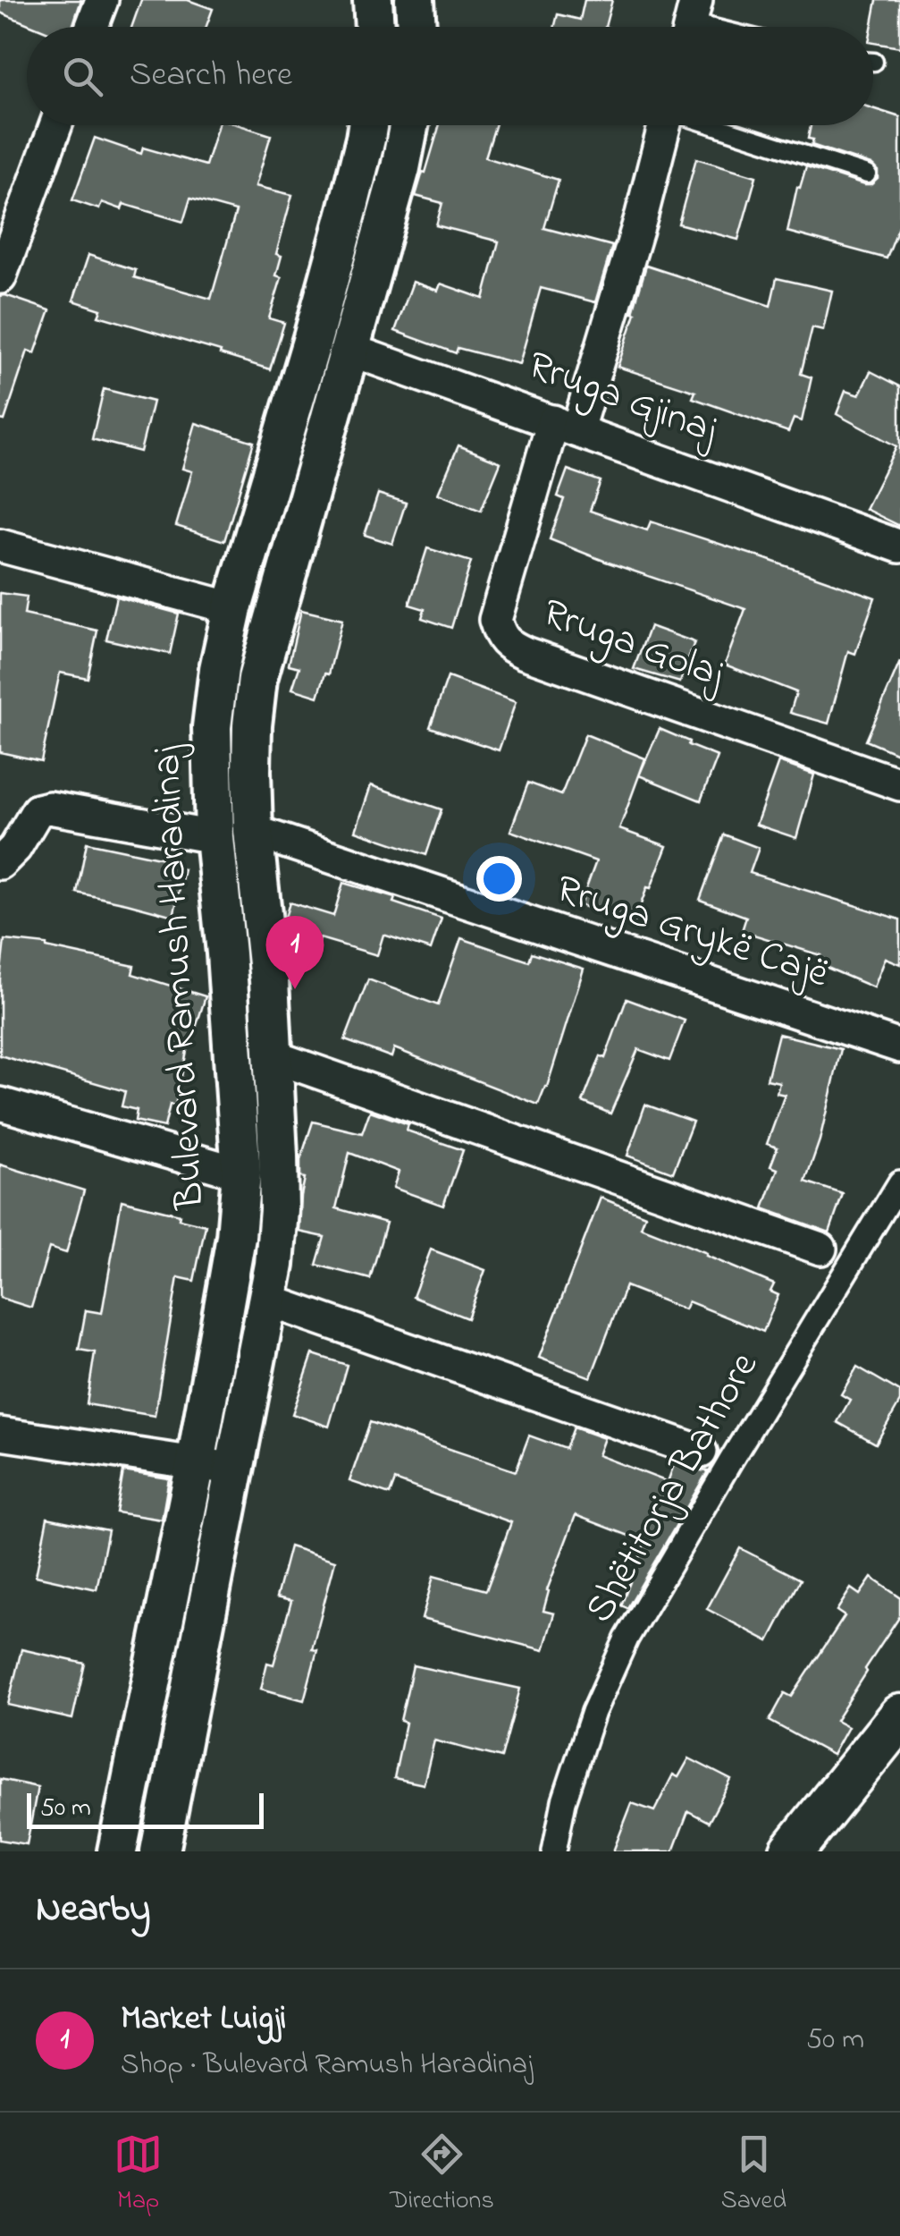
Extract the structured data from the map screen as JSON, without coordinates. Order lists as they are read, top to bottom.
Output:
{
  "streets": {
    "street": [
      "Rruga Gjinaj",
      "Rruga Golaj",
      "Rruga Grykë Cajë",
      "Bulevard Ramush Haradinaj",
      "Shëtitorja Bathore"
    ]
  },
  "crossings": [
    ["Rruga Gjinaj", "Rruga Golaj"],
    ["Rruga Gjinaj", "Bulevard Ramush Haradinaj"],
    ["Rruga Grykë Cajë", "Bulevard Ramush Haradinaj"]
  ],
  "scale_bar": "50 m",
  "page": {
    "search": "Search here",
    "pins": "1",
    "scale": "50 m",
    "heading": "Nearby",
    "list": [
      {
        "mark": "1",
        "name": "Market Luigji",
        "note": "Shop · Bulevard Ramush Haradinaj",
        "value": "50 m"
      }
    ],
    "nav": ["Map", "Directions", "Saved"]
  }
}
